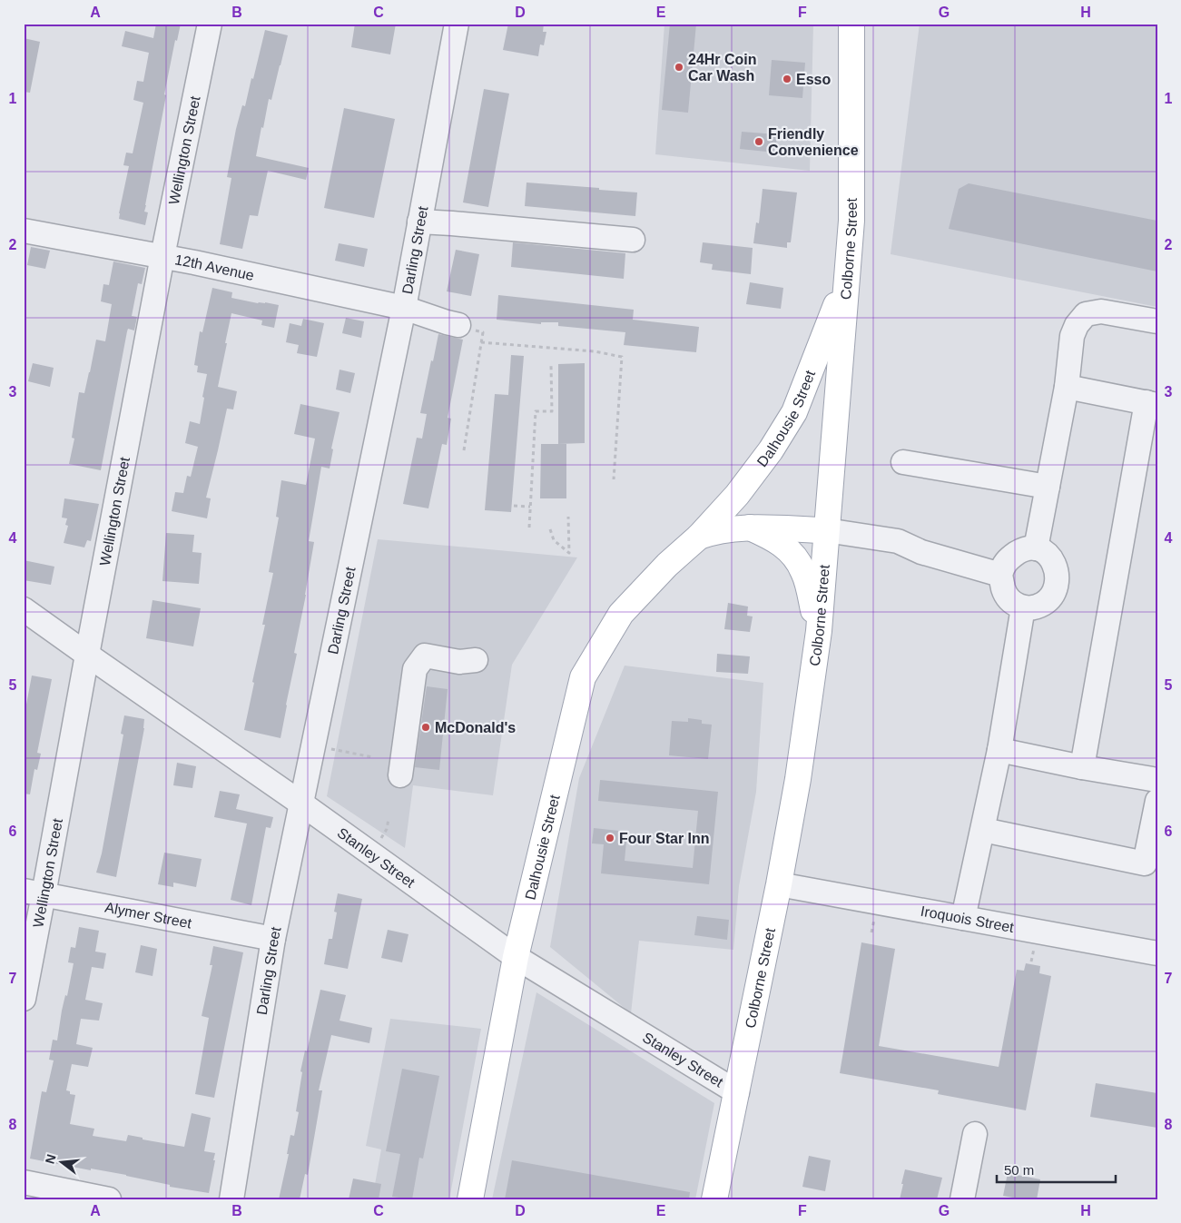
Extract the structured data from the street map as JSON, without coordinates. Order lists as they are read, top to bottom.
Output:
{
  "streets": {
    "main road": ["Colborne Street", "Dalhousie Street"],
    "street": [
      "Wellington Street",
      "Darling Street",
      "12th Avenue",
      "Stanley Street",
      "Alymer Street",
      "Iroquois Street"
    ]
  },
  "crossings": [
    ["Wellington Street", "12th Avenue"],
    ["Wellington Street", "Stanley Street"],
    ["Wellington Street", "Alymer Street"],
    ["Colborne Street", "Dalhousie Street"],
    ["Colborne Street", "Stanley Street"],
    ["Colborne Street", "Iroquois Street"],
    ["Darling Street", "12th Avenue"],
    ["Darling Street", "Stanley Street"],
    ["Darling Street", "Alymer Street"],
    ["Dalhousie Street", "Stanley Street"]
  ],
  "places": [
    "24Hr Coin Car Wash",
    "Esso",
    "Friendly Convenience",
    "McDonald's",
    "Four Star Inn"
  ],
  "scale_bar": "50 m",
  "north": "left",
  "grid": {
    "columns": [
      "A",
      "B",
      "C",
      "D",
      "E",
      "F",
      "G",
      "H"
    ],
    "rows": [
      "1",
      "2",
      "3",
      "4",
      "5",
      "6",
      "7",
      "8"
    ]
  }
}
